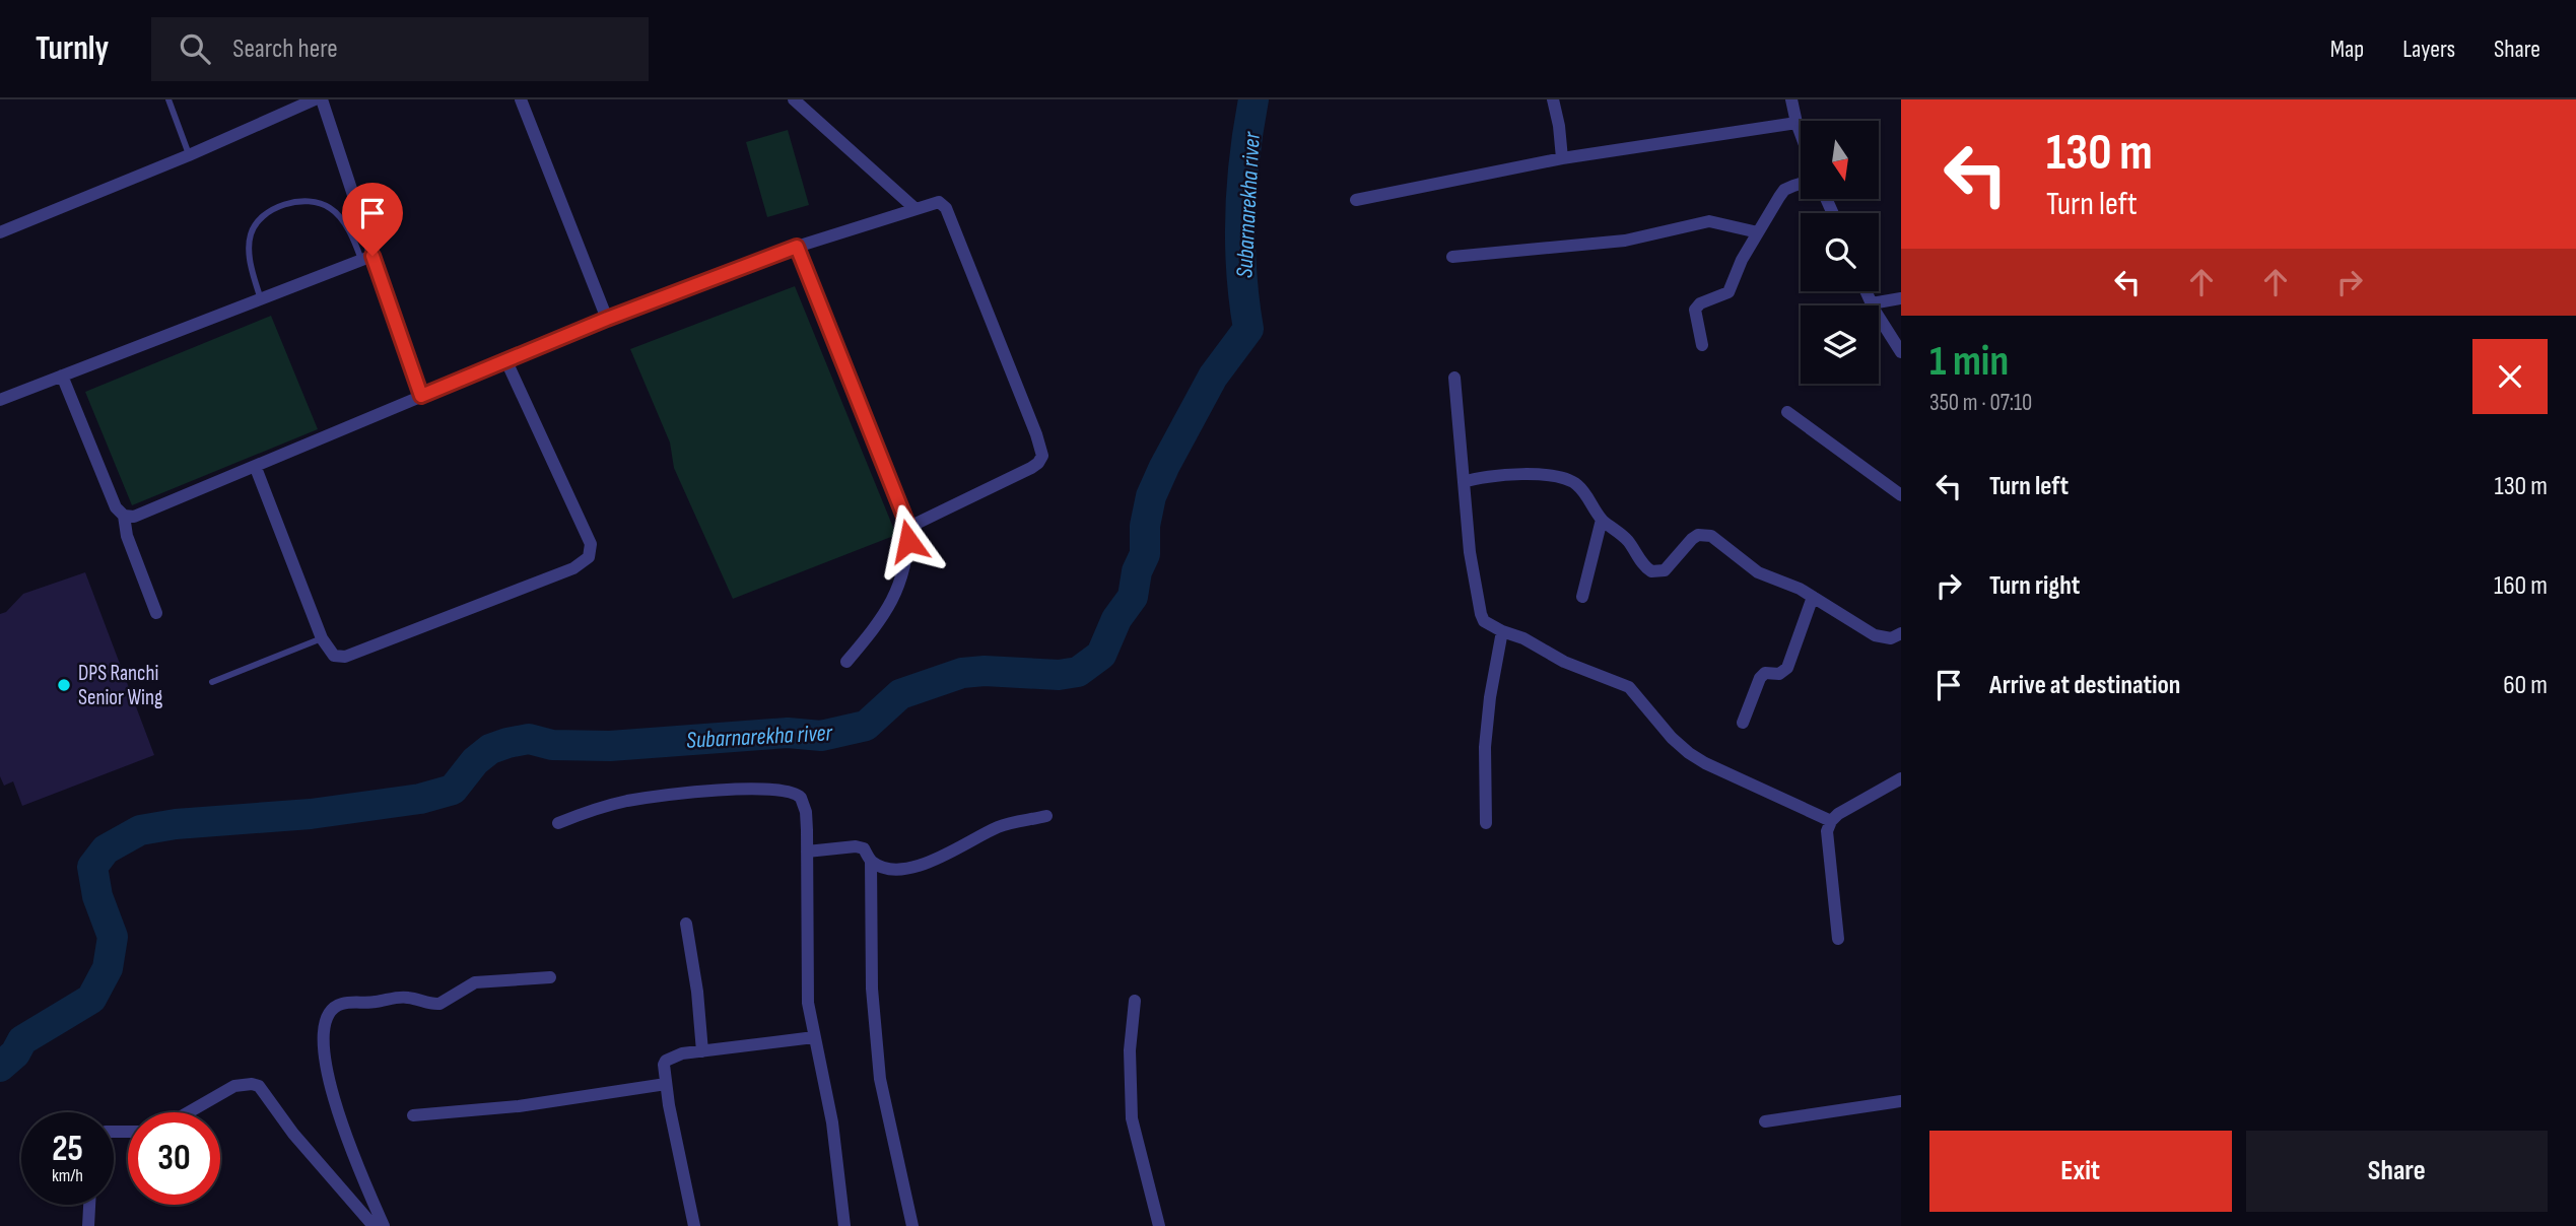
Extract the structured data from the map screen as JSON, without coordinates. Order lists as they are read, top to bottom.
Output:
{
  "water": ["Subarnarekha river"],
  "places": ["DPS Ranchi Senior Wing"],
  "north": "bottom",
  "page": {
    "header": "Turnly",
    "search": "Search here",
    "nav": ["Map", "Layers", "Share"],
    "turn": ["130 m", "Turn left"],
    "heading": ["1 min", "350 m · 07:10"],
    "list": [
      {
        "name": "Turn left",
        "value": "130 m"
      },
      {
        "name": "Turn right",
        "value": "160 m"
      },
      {
        "name": "Arrive at destination",
        "value": "60 m"
      }
    ],
    "speed": "25 km/h",
    "limit": "30",
    "buttons": ["Exit", "Share"]
  }
}
